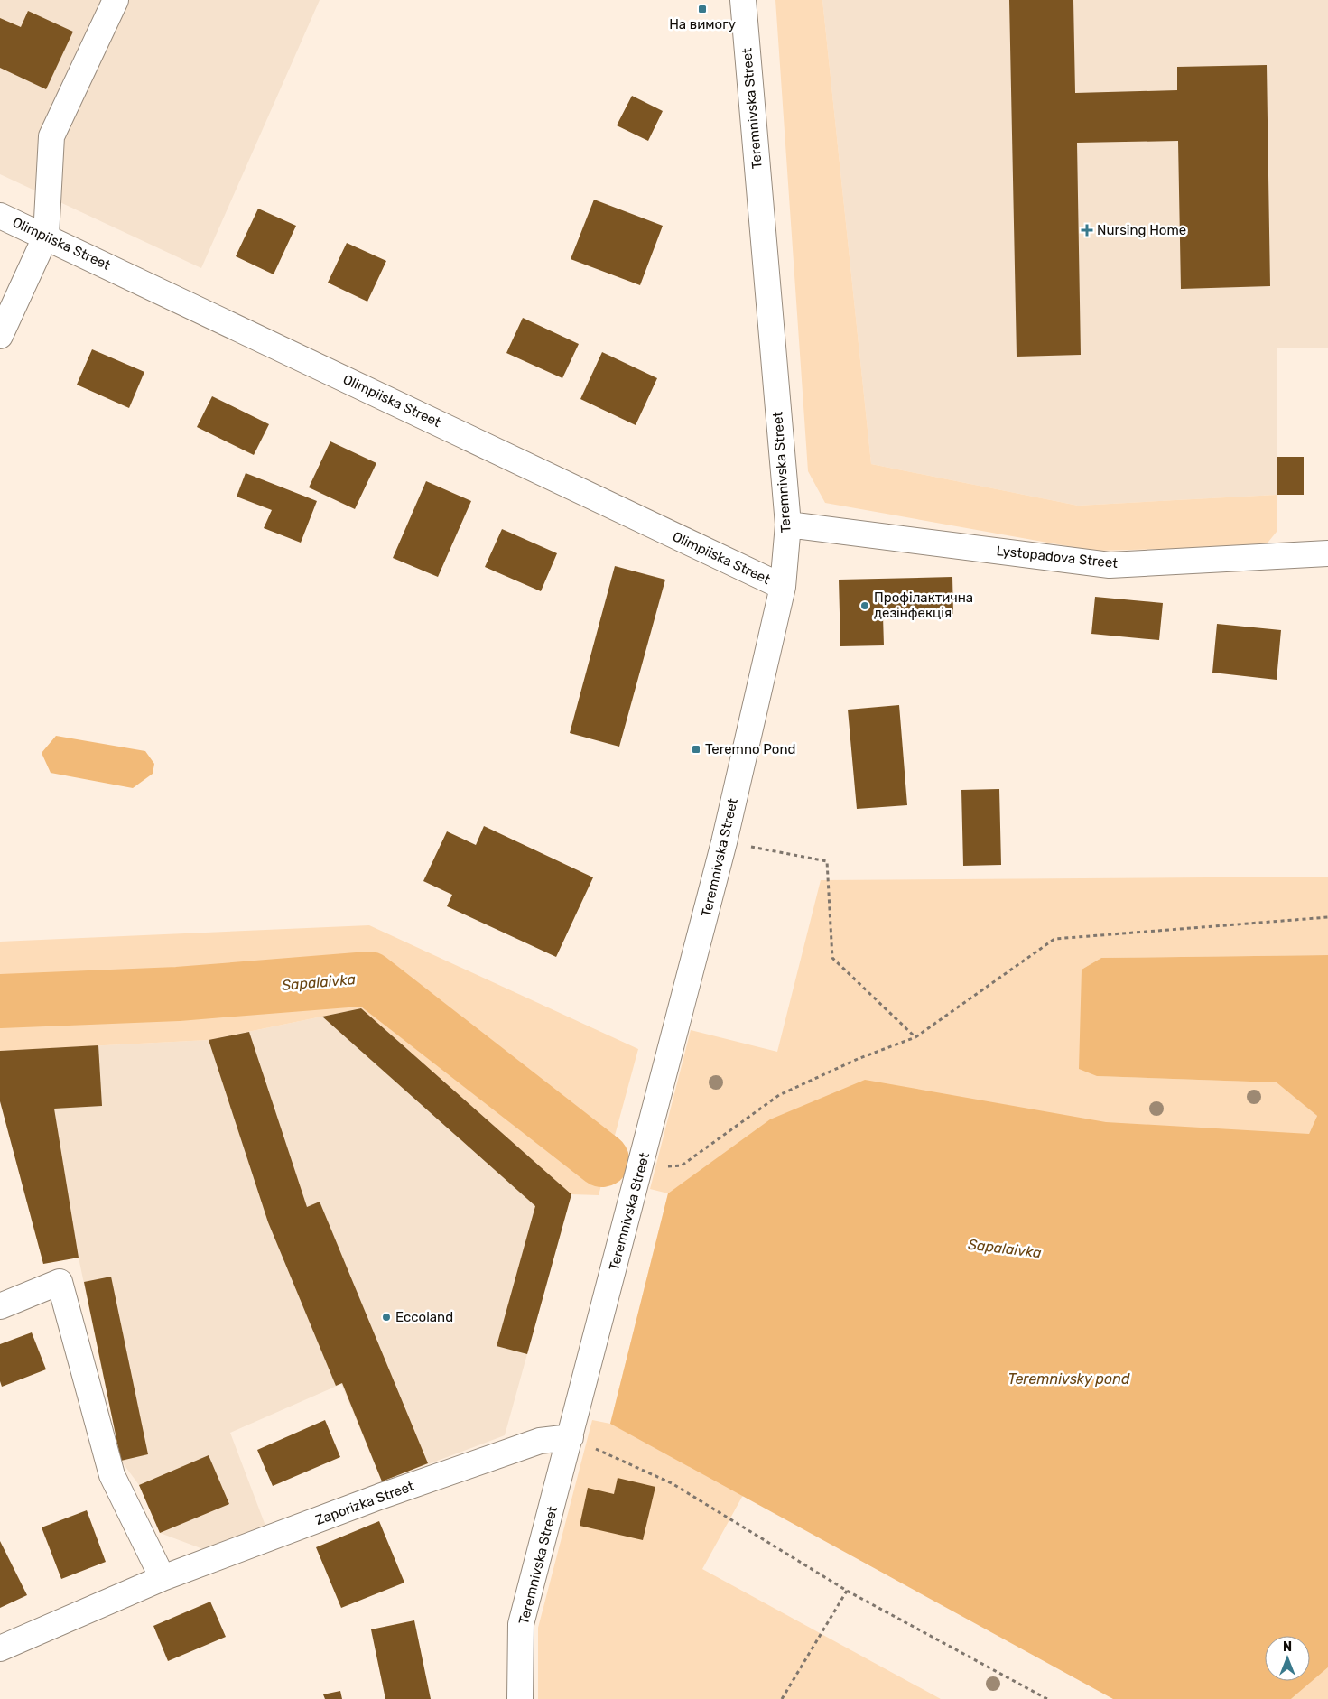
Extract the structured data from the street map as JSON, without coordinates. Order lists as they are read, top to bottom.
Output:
{
  "streets": {
    "street": [
      "Teremnivska Street",
      "Olimpiiska Street",
      "Lystopadova Street",
      "Zaporizka Street"
    ]
  },
  "crossings": [
    ["Teremnivska Street", "Olimpiiska Street"],
    ["Teremnivska Street", "Lystopadova Street"],
    ["Teremnivska Street", "Zaporizka Street"]
  ],
  "water": ["Sapalaivka", "Teremnivsky pond"],
  "places": {
    "transit": ["На вимогу", "Teremno Pond"],
    "health": ["Nursing Home"],
    "other": ["Профілактична дезінфекція", "Eccoland"]
  },
  "north": "top"
}
